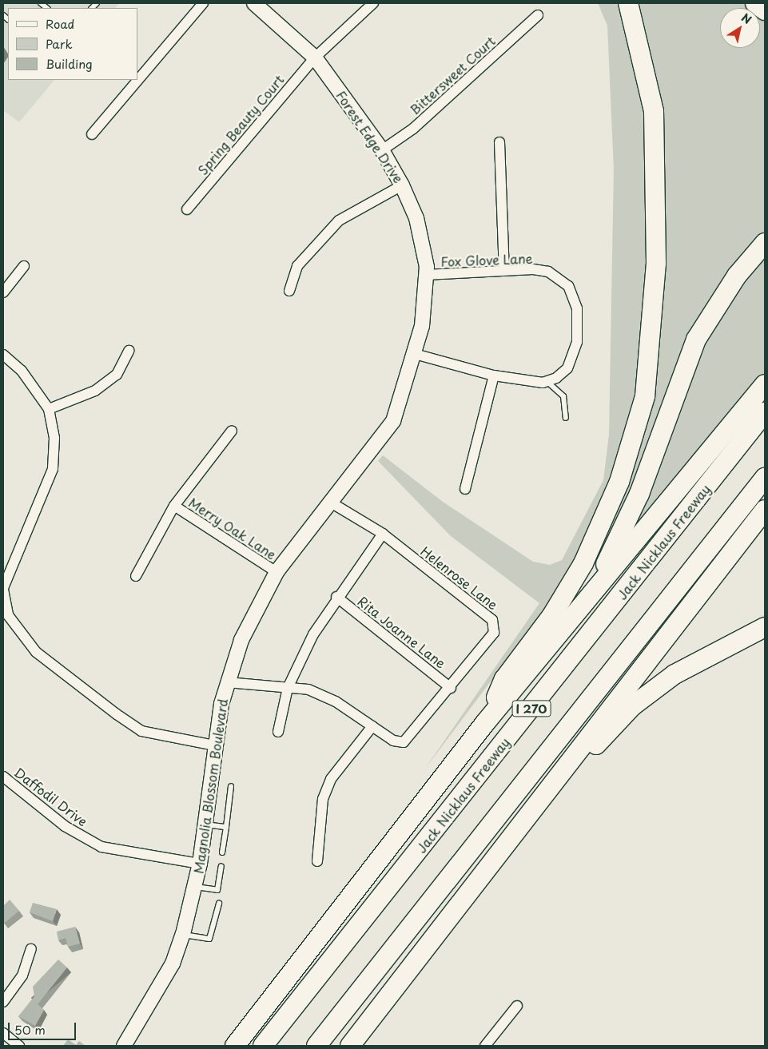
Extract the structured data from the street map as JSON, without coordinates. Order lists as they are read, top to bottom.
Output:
{
  "streets": {
    "highway": ["Jack Nicklaus Freeway", "I 270"],
    "street": [
      "Bittersweet Court",
      "Spring Beauty Court",
      "Forest Edge Drive",
      "Fox Glove Lane",
      "Merry Oak Lane",
      "Helenrose Lane",
      "Rita Joanne Lane",
      "Magnolia Blossom Boulevard",
      "Daffodil Drive"
    ]
  },
  "crossings": [
    ["Bittersweet Court", "Forest Edge Drive"],
    ["Spring Beauty Court", "Forest Edge Drive"],
    ["Forest Edge Drive", "Fox Glove Lane"],
    ["Forest Edge Drive", "Magnolia Blossom Boulevard"],
    ["Merry Oak Lane", "Magnolia Blossom Boulevard"],
    ["Helenrose Lane", "Rita Joanne Lane"],
    ["Helenrose Lane", "Magnolia Blossom Boulevard"],
    ["Magnolia Blossom Boulevard", "Daffodil Drive"]
  ],
  "legend": ["Road", "Park", "Building"],
  "scale_bar": "50 m",
  "north": "top right"
}
